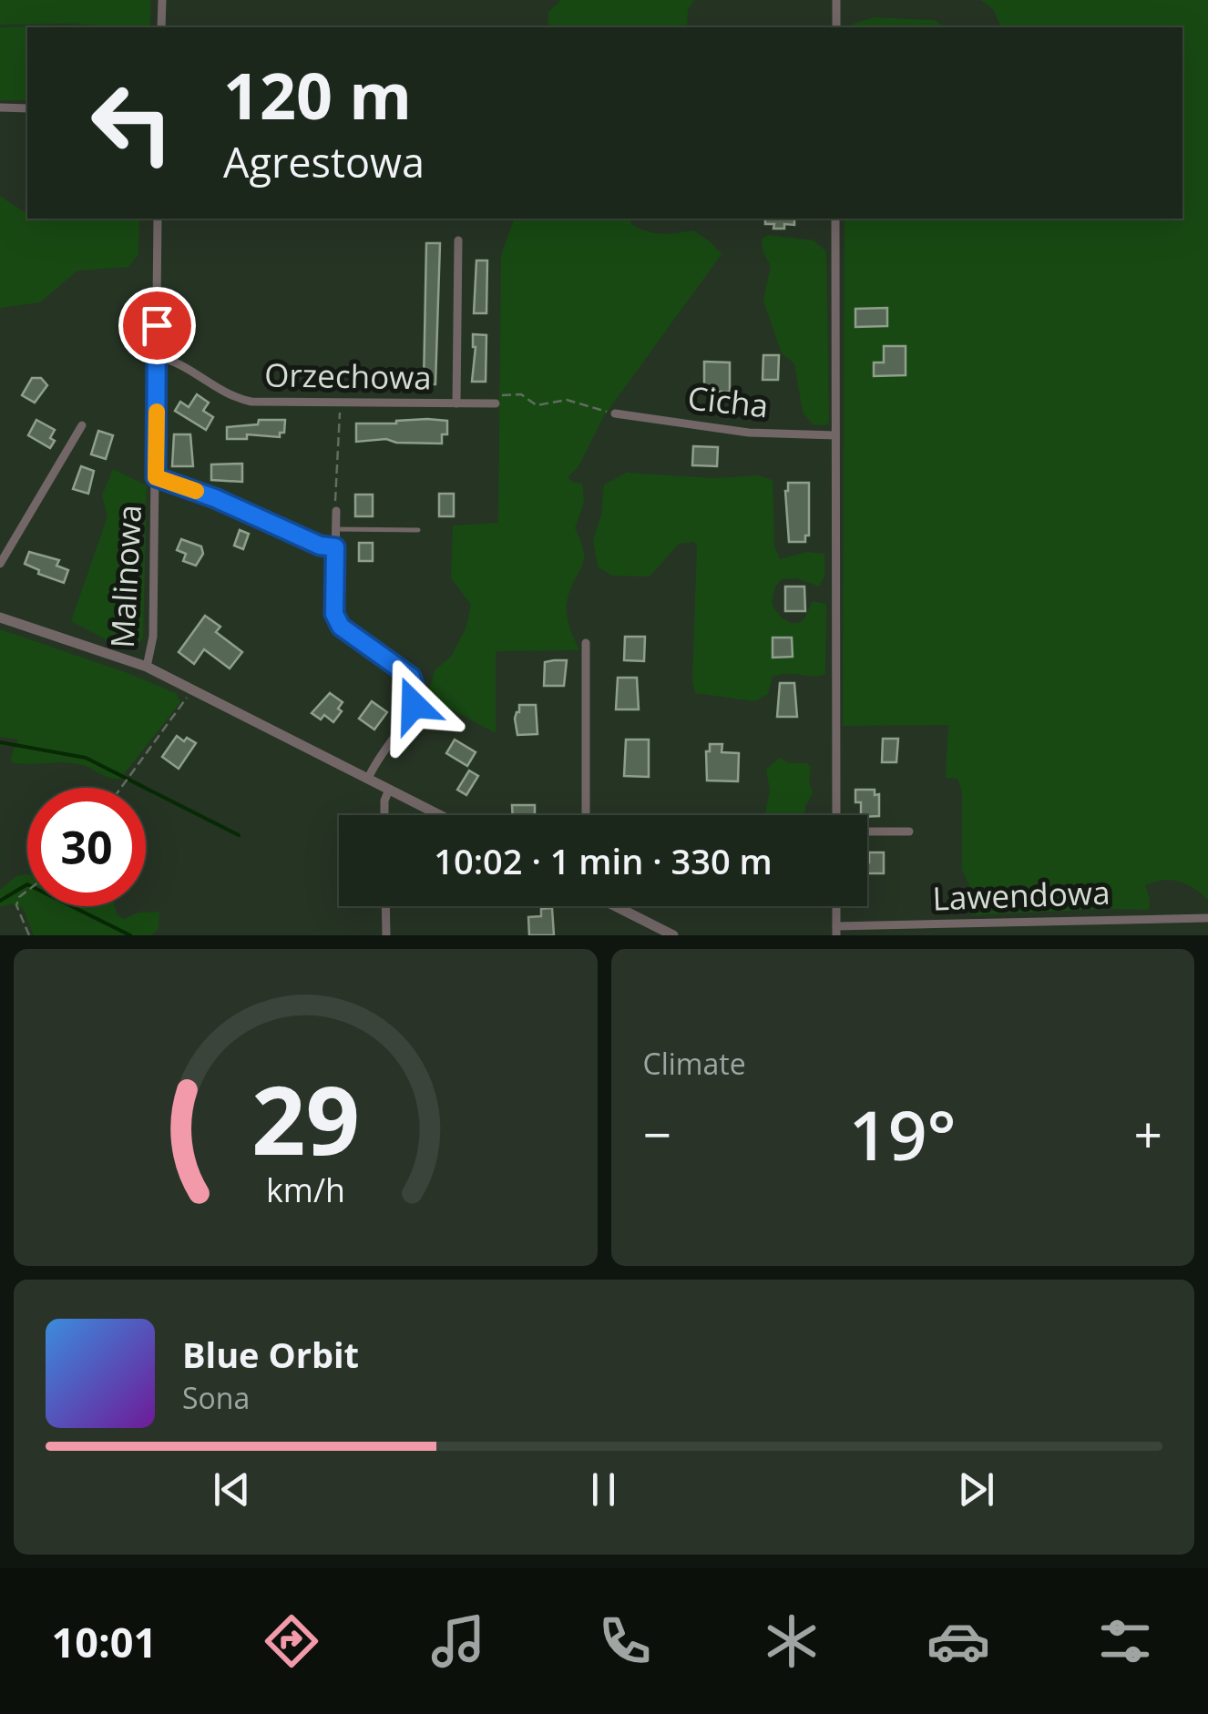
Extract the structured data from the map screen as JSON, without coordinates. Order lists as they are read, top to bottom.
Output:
{
  "streets": {
    "street": [
      "Orzechowa",
      "Cicha",
      "Malinowa",
      "Lawendowa"
    ]
  },
  "crossings": [
    ["Orzechowa", "Malinowa"]
  ],
  "page": {
    "turn": ["120 m", "Agrestowa"],
    "limit": "30",
    "trip": "10:02 · 1 min · 330 m",
    "tile": "Climate",
    "heat": ["−", "19°", "+"],
    "song": ["Blue Orbit", "Sona"],
    "tabs": "10:01",
    "gauge": ["29", "km/h"]
  }
}
